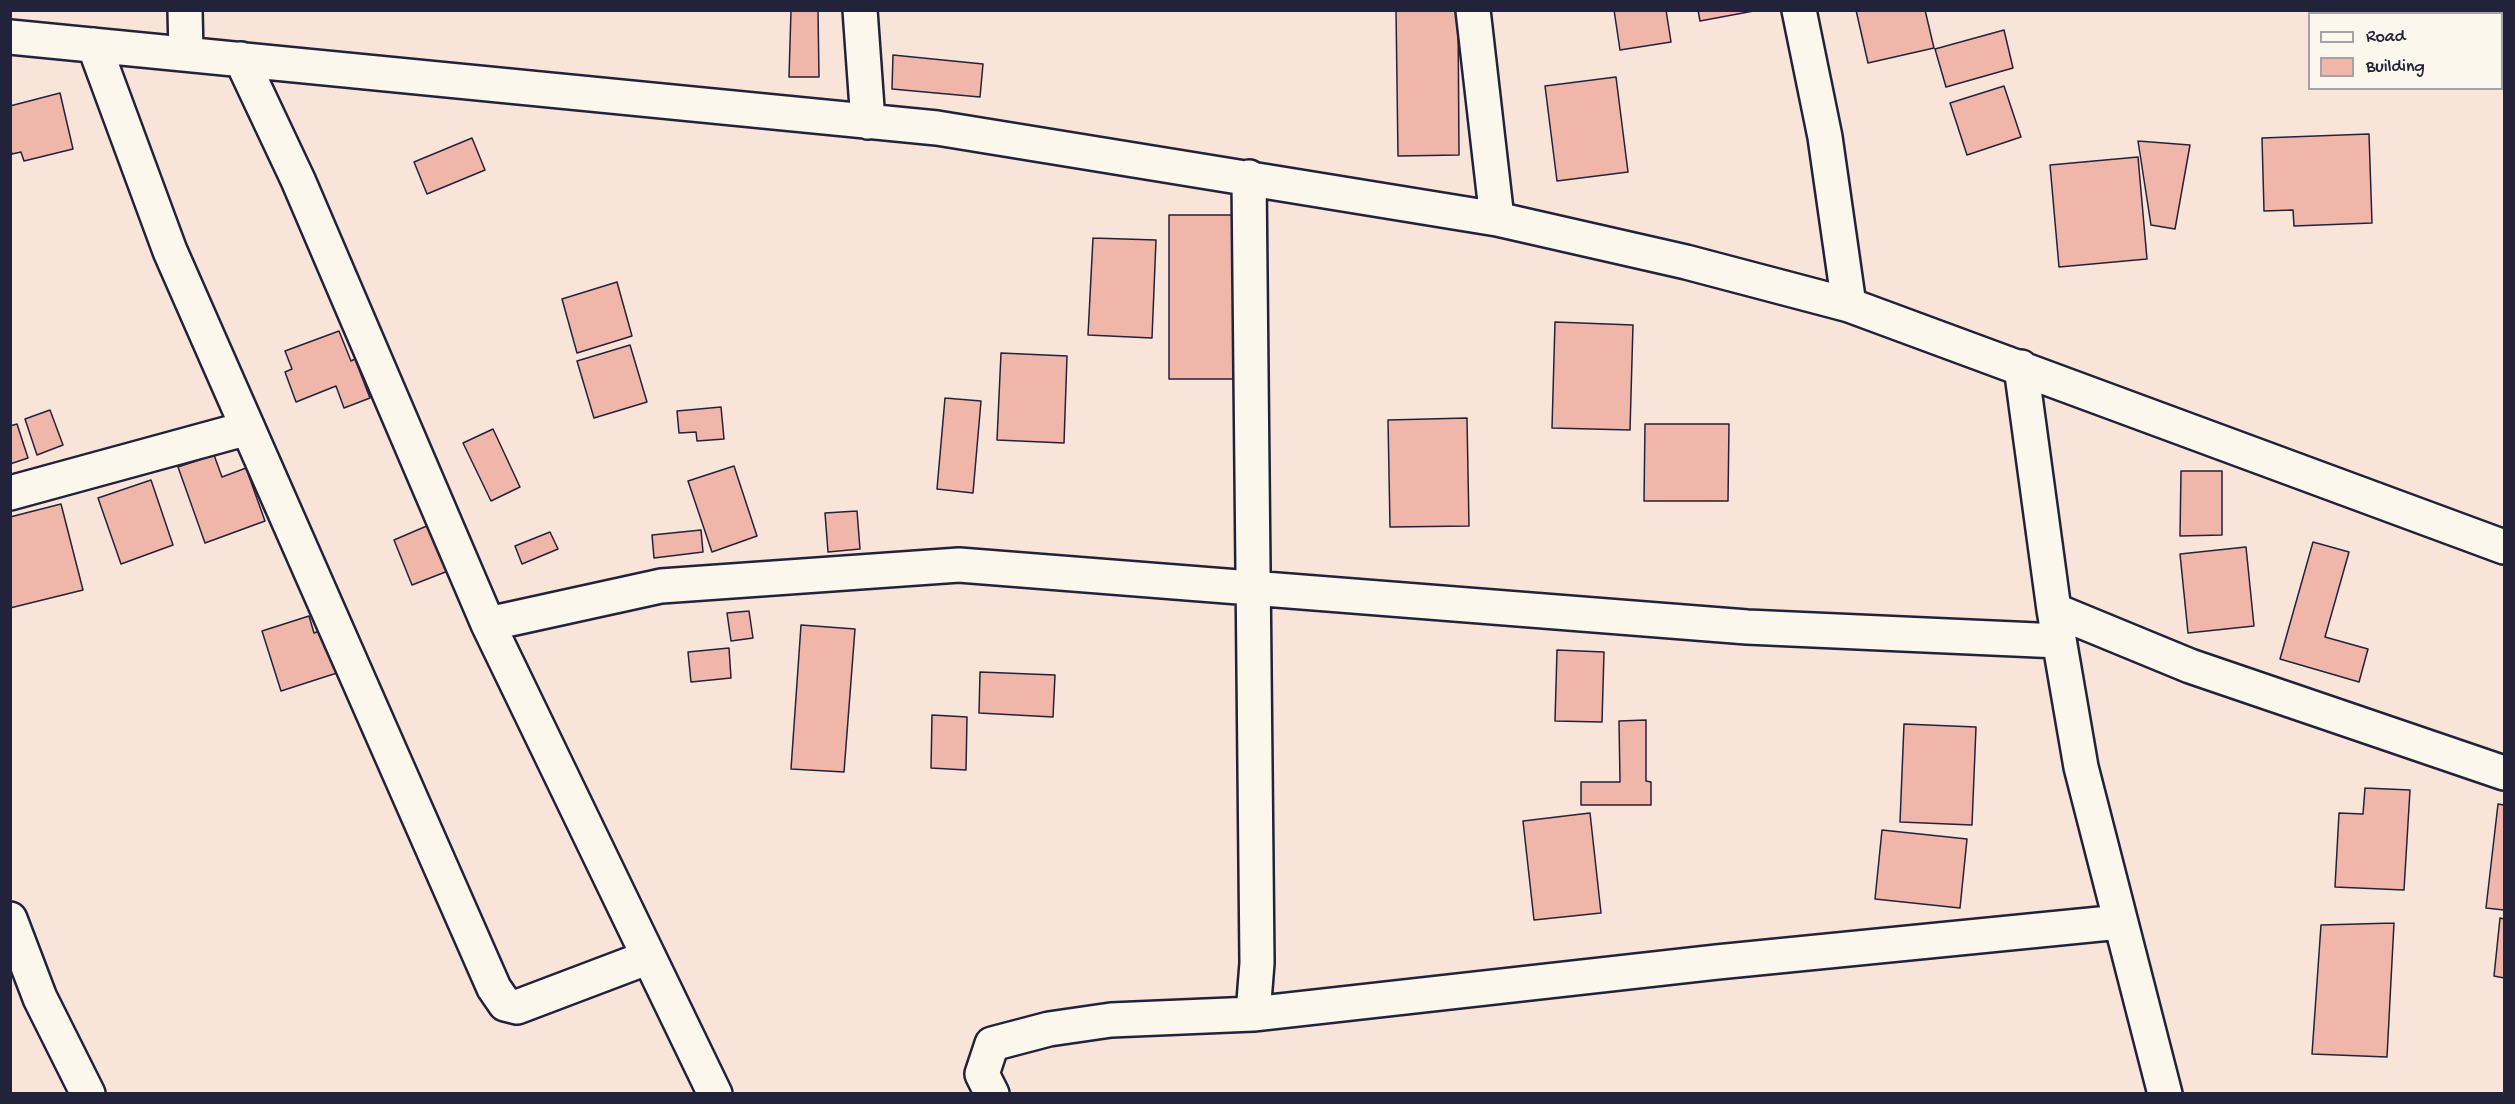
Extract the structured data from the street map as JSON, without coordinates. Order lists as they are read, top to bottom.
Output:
{
  "legend": ["Road", "Building"]
}
